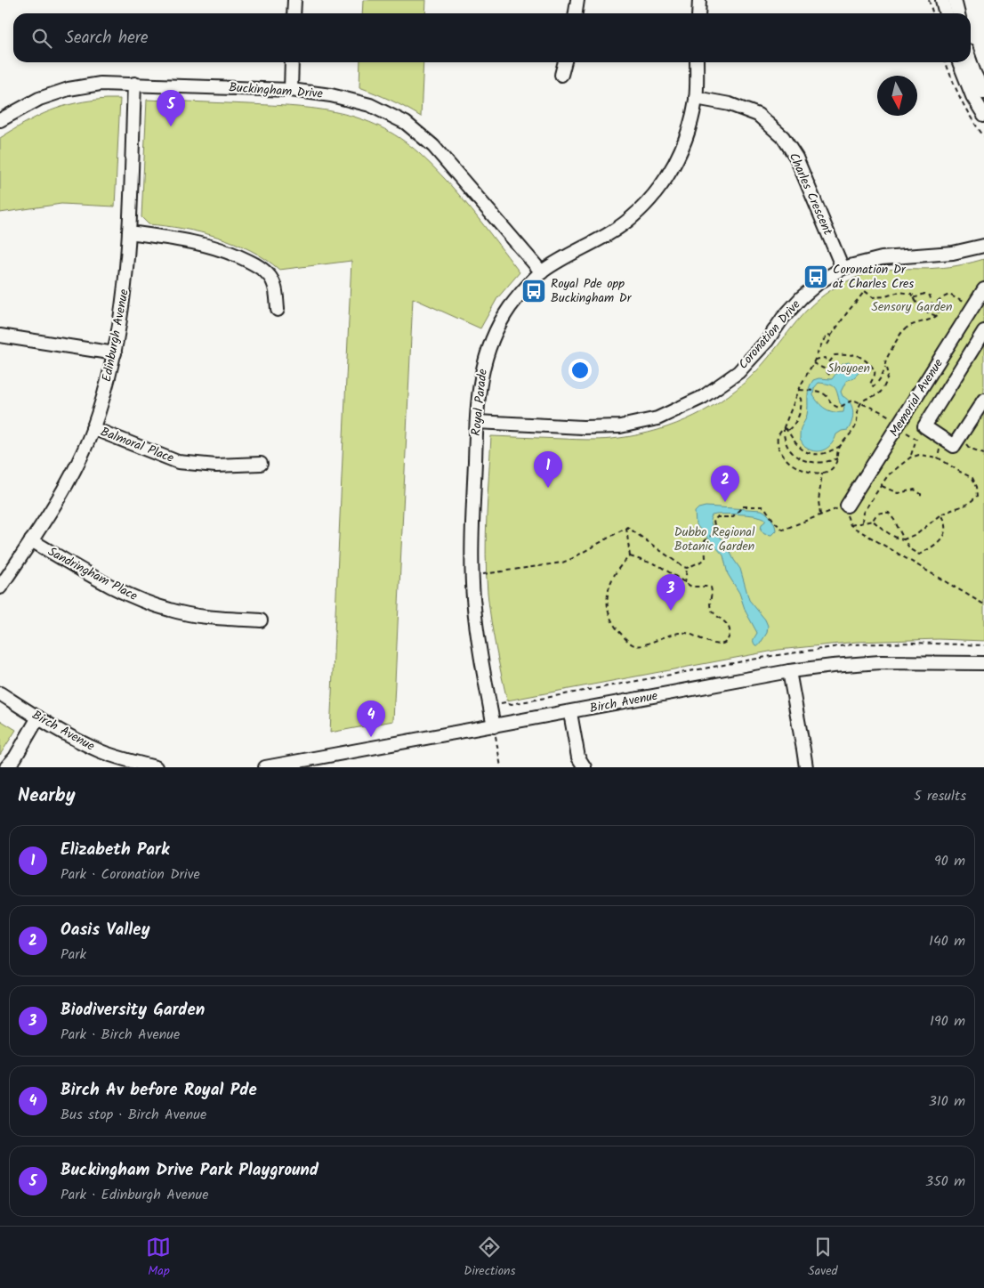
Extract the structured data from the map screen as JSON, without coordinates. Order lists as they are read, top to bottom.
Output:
{
  "streets": {
    "street": [
      "Buckingham Drive",
      "Charles Crescent",
      "Coronation Drive",
      "Edinburgh Avenue",
      "Memorial Avenue",
      "Royal Parade",
      "Balmoral Place",
      "Sandringham Place",
      "Birch Avenue"
    ]
  },
  "crossings": [
    ["Buckingham Drive", "Edinburgh Avenue"],
    ["Buckingham Drive", "Royal Parade"],
    ["Charles Crescent", "Coronation Drive"],
    ["Charles Crescent", "Royal Parade"],
    ["Coronation Drive", "Royal Parade"],
    ["Edinburgh Avenue", "Balmoral Place"],
    ["Edinburgh Avenue", "Sandringham Place"],
    ["Royal Parade", "Birch Avenue"]
  ],
  "parks": ["Sensory Garden", "Shoyoen", "Dubbo Regional Botanic Garden"],
  "places": {
    "bus stop": ["Coronation Dr at Charles Cres", "Royal Pde opp Buckingham Dr"]
  },
  "north": "bottom",
  "page": {
    "search": "Search here",
    "pins": [
      "5",
      "1",
      "2",
      "3",
      "4"
    ],
    "heading": ["Nearby", "5 results"],
    "list": [
      {
        "mark": "1",
        "name": "Elizabeth Park",
        "note": "Park · Coronation Drive",
        "value": "90 m"
      },
      {
        "mark": "2",
        "name": "Oasis Valley",
        "note": "Park",
        "value": "140 m"
      },
      {
        "mark": "3",
        "name": "Biodiversity Garden",
        "note": "Park · Birch Avenue",
        "value": "190 m"
      },
      {
        "mark": "4",
        "name": "Birch Av before Royal Pde",
        "note": "Bus stop · Birch Avenue",
        "value": "310 m"
      },
      {
        "mark": "5",
        "name": "Buckingham Drive Park Playground",
        "note": "Park · Edinburgh Avenue",
        "value": "350 m"
      }
    ],
    "nav": ["Map", "Directions", "Saved"]
  }
}
